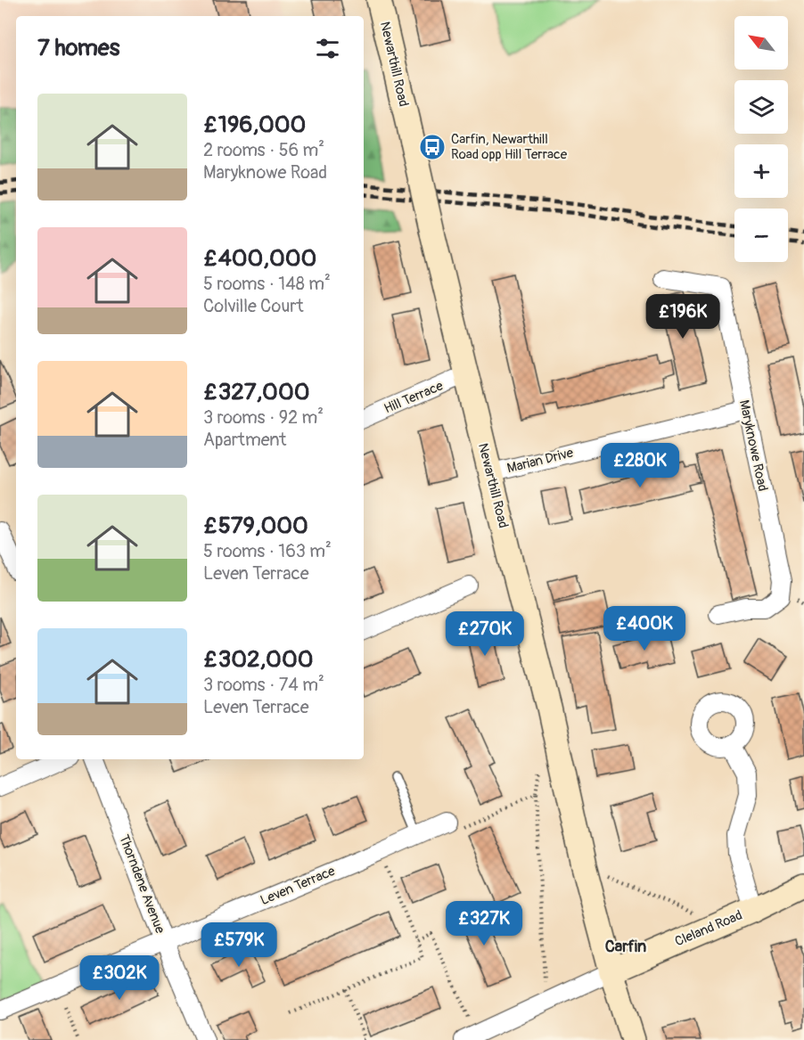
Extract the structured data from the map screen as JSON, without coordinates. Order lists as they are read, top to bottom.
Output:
{
  "streets": {
    "main road": ["Newarthill Road", "Cleland Road"],
    "street": [
      "Hill Terrace",
      "Maryknowe Road",
      "Marian Drive",
      "Thorndene Avenue",
      "Leven Terrace"
    ]
  },
  "crossings": [
    ["Newarthill Road", "Hill Terrace"],
    ["Newarthill Road", "Marian Drive"],
    ["Newarthill Road", "Cleland Road"],
    ["Maryknowe Road", "Marian Drive"],
    ["Thorndene Avenue", "Leven Terrace"]
  ],
  "districts": ["Carfin"],
  "places": {
    "bus stop": ["Carfin, Newarthill Road opp Hill Terrace"]
  },
  "north": "top left",
  "page": {
    "map_buttons": ["+", "−"],
    "heading": "7 homes",
    "list": [
      {
        "name": "£196,000",
        "note": "2 rooms · 56 m² · Maryknowe Road"
      },
      {
        "name": "£400,000",
        "note": "5 rooms · 148 m² · Colville Court"
      },
      {
        "name": "£327,000",
        "note": "3 rooms · 92 m² · Apartment"
      },
      {
        "name": "£579,000",
        "note": "5 rooms · 163 m² · Leven Terrace"
      },
      {
        "name": "£302,000",
        "note": "3 rooms · 74 m² · Leven Terrace"
      }
    ],
    "price": [
      "£196K",
      "£280K",
      "£400K",
      "£270K",
      "£327K",
      "£579K",
      "£302K"
    ]
  }
}
